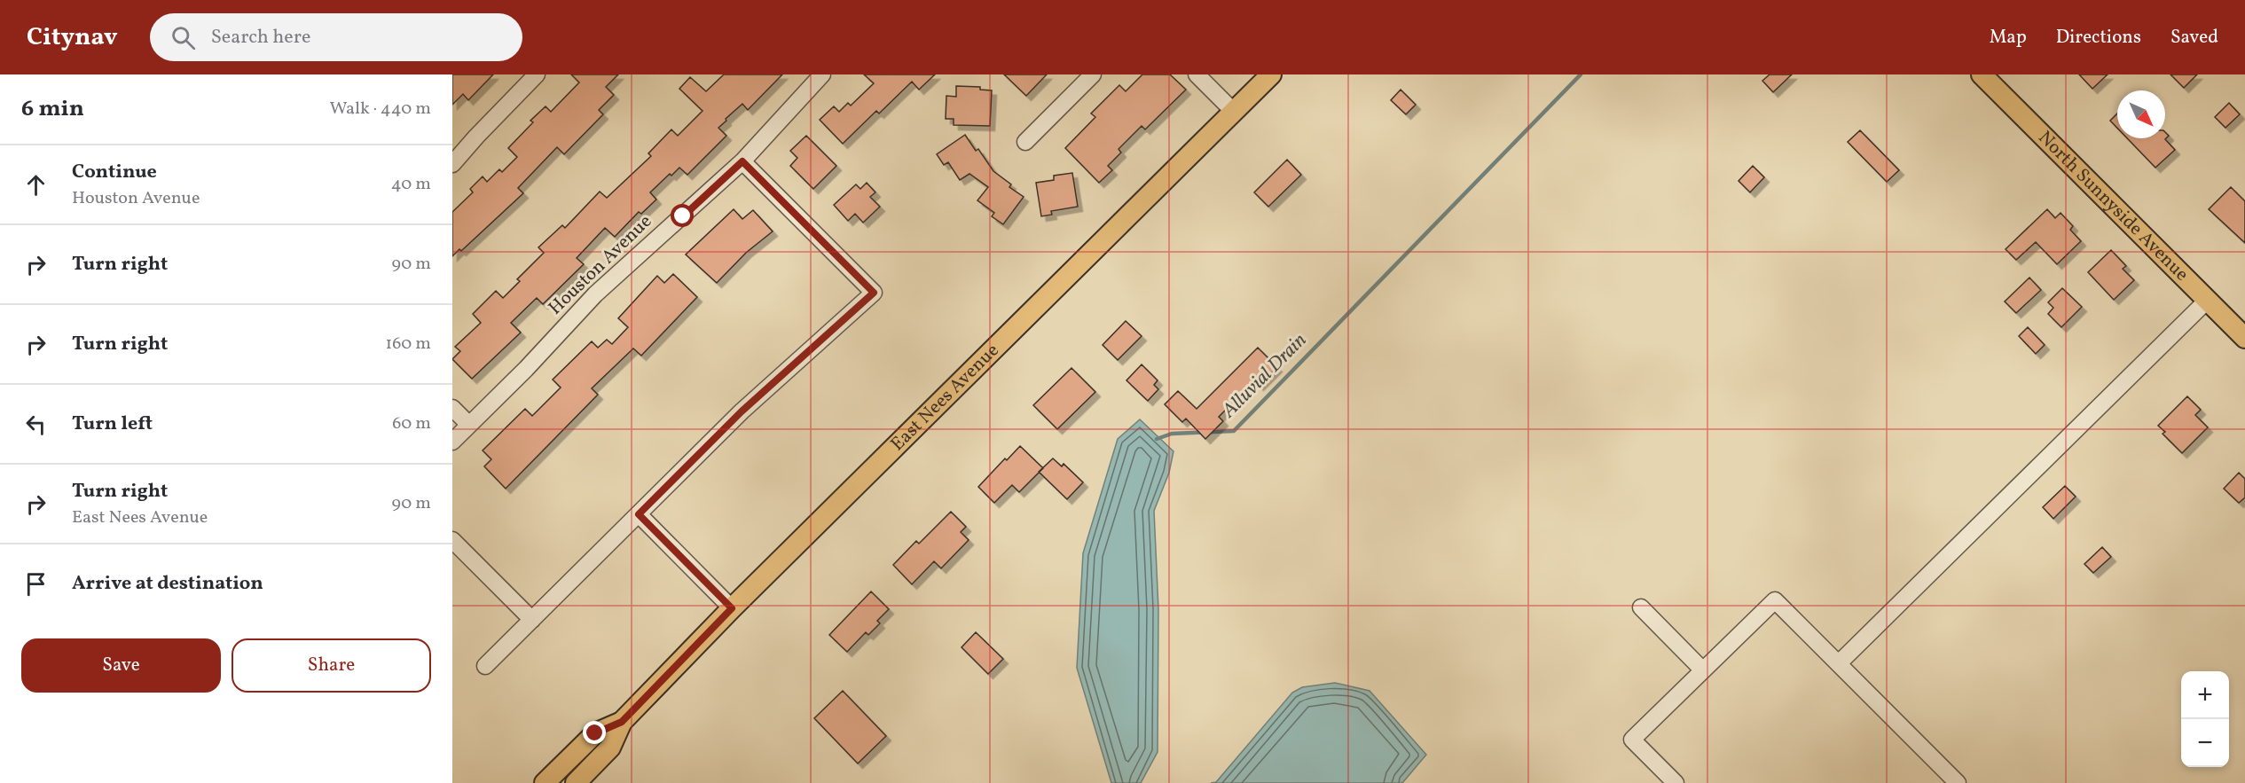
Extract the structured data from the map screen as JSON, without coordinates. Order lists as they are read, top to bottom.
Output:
{
  "streets": {
    "main road": ["North Sunnyside Avenue", "East Nees Avenue"],
    "street": ["Houston Avenue"]
  },
  "water": ["Alluvial Drain"],
  "north": "bottom right",
  "page": {
    "header": "Citynav",
    "search": "Search here",
    "nav": ["Map", "Directions", "Saved"],
    "heading": ["6 min", "Walk · 440 m"],
    "list": [
      ["Continue", "Houston Avenue", "40 m"],
      ["Turn right", "90 m"],
      ["Turn right", "160 m"],
      ["Turn left", "60 m"],
      ["Turn right", "East Nees Avenue", "90 m"],
      "Arrive at destination"
    ],
    "buttons": ["Save", "Share"],
    "map_buttons": ["+", "−"]
  }
}
